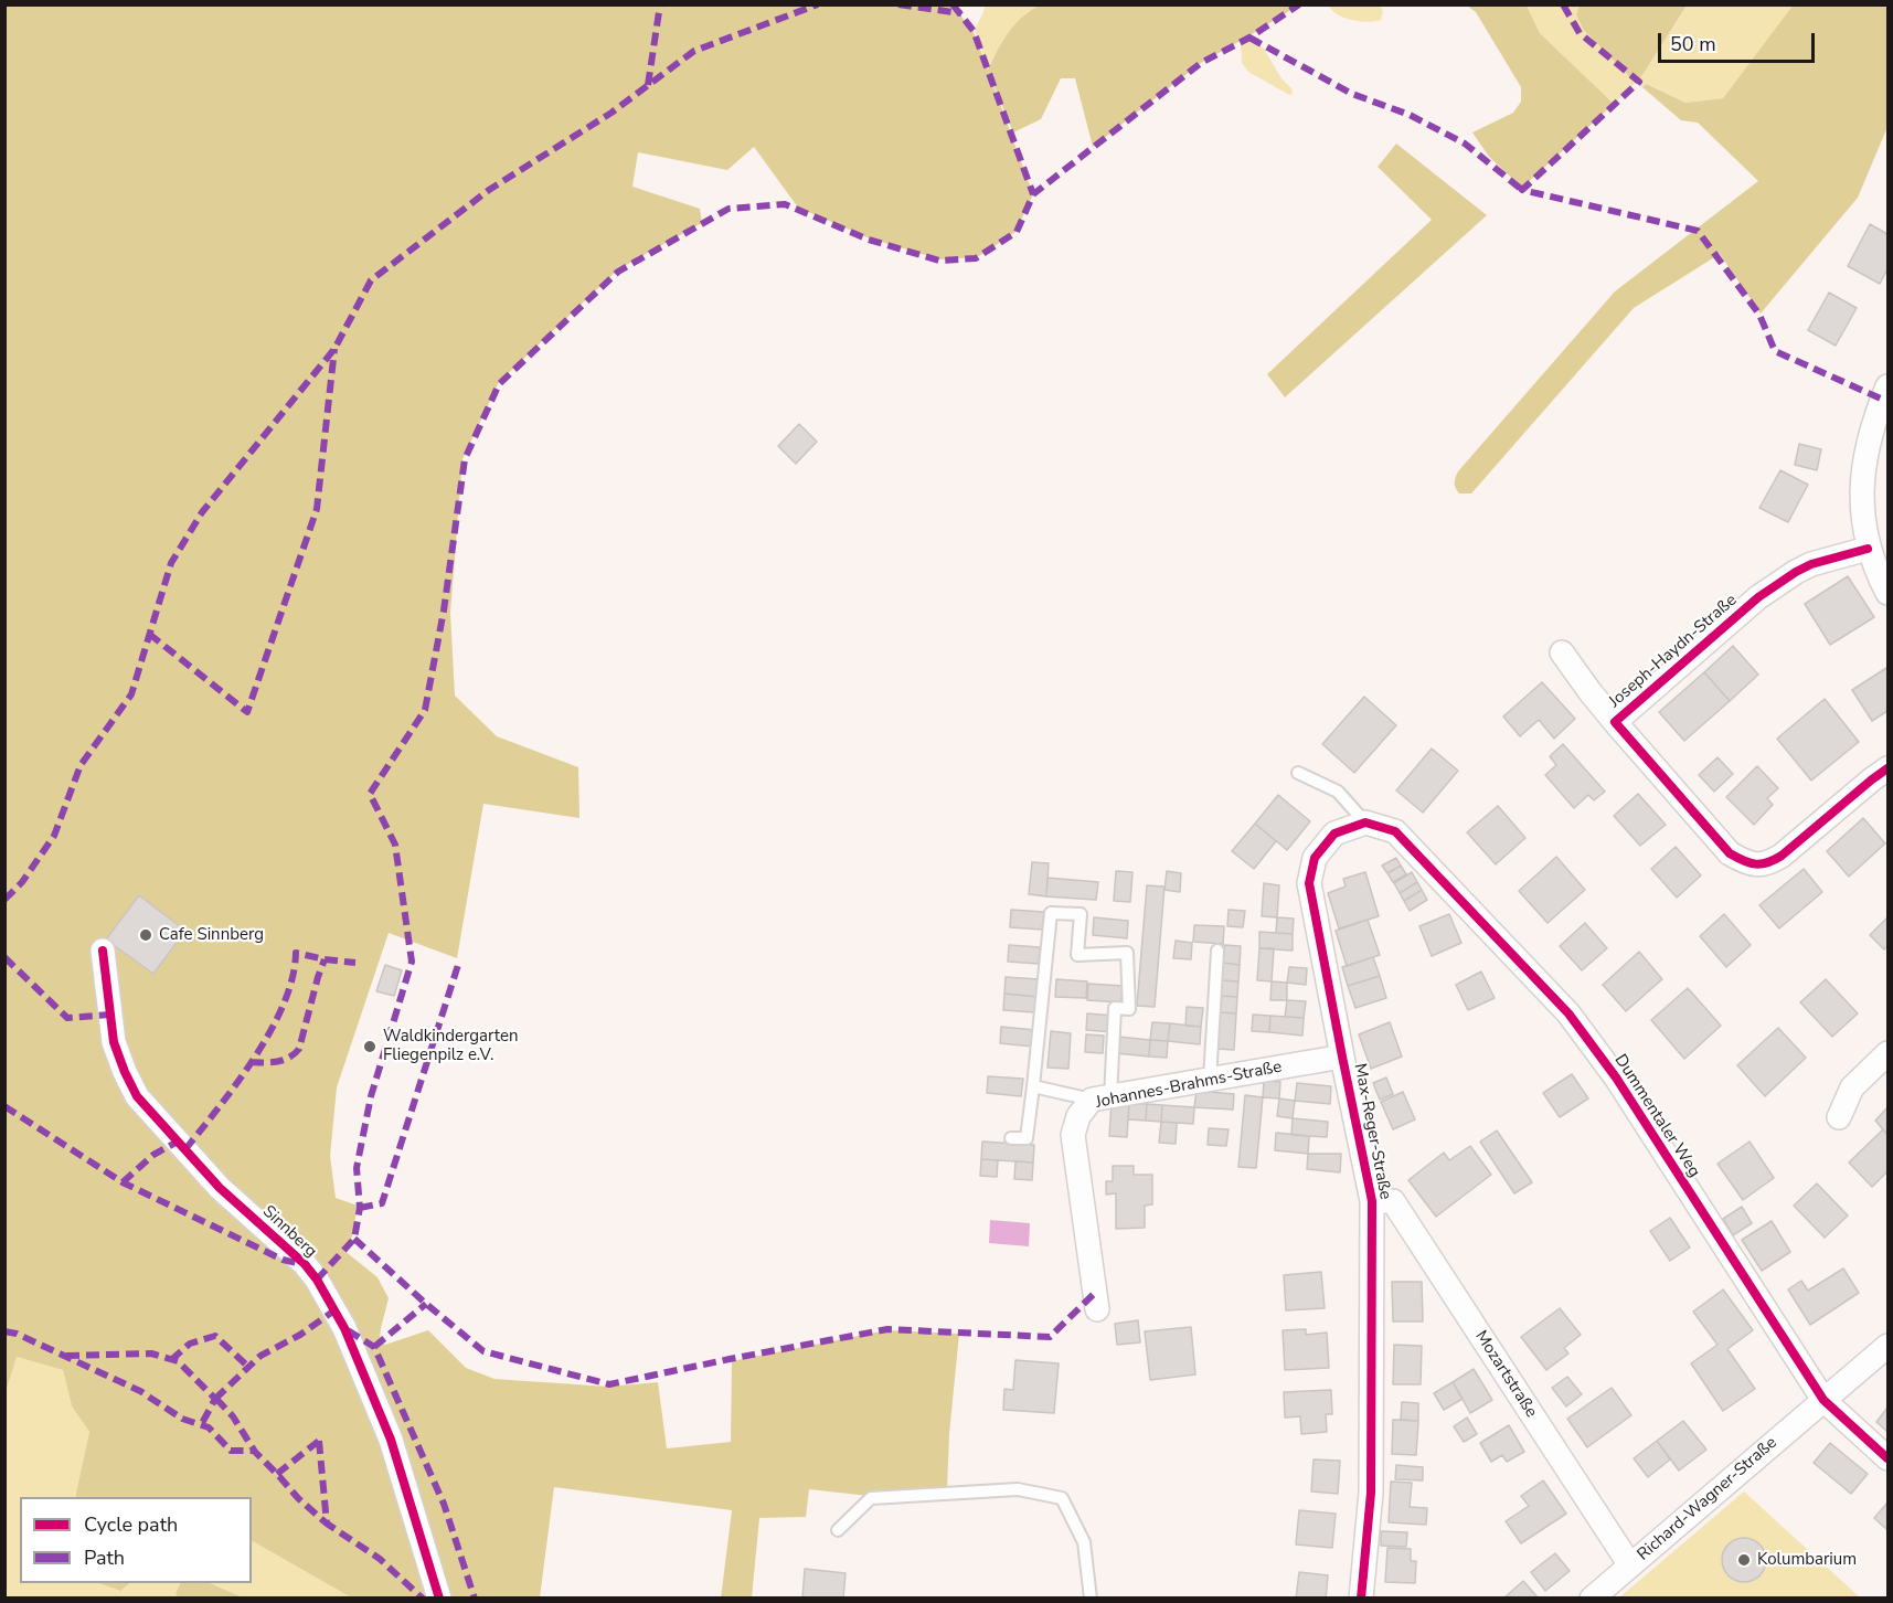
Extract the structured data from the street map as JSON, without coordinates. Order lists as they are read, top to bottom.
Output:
{
  "streets": {
    "street": [
      "Joseph-Haydn-Straße",
      "Johannes-Brahms-Straße",
      "Dummentaler Weg",
      "Max-Reger-Straße",
      "Sinnberg",
      "Mozartstraße",
      "Richard-Wagner-Straße"
    ]
  },
  "crossings": [
    ["Johannes-Brahms-Straße", "Max-Reger-Straße"],
    ["Dummentaler Weg", "Max-Reger-Straße"],
    ["Dummentaler Weg", "Richard-Wagner-Straße"],
    ["Max-Reger-Straße", "Mozartstraße"],
    ["Mozartstraße", "Richard-Wagner-Straße"]
  ],
  "places": ["Cafe Sinnberg", "Waldkindergarten Fliegenpilz e.V.", "Kolumbarium"],
  "legend": ["Cycle path", "Path"],
  "scale_bar": "50 m"
}
